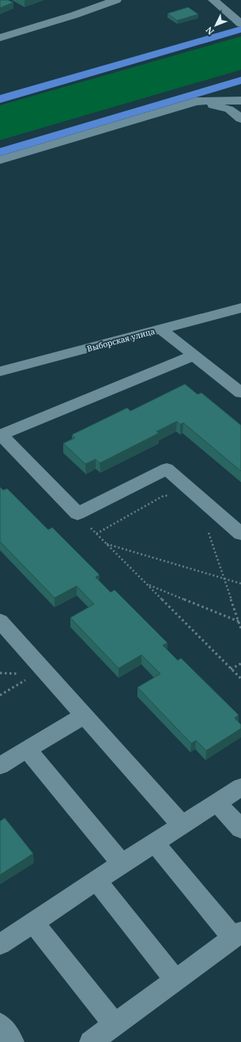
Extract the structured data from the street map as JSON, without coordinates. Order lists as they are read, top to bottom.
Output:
{
  "streets": {
    "street": ["Выборская улица"]
  },
  "north": "bottom left"
}
